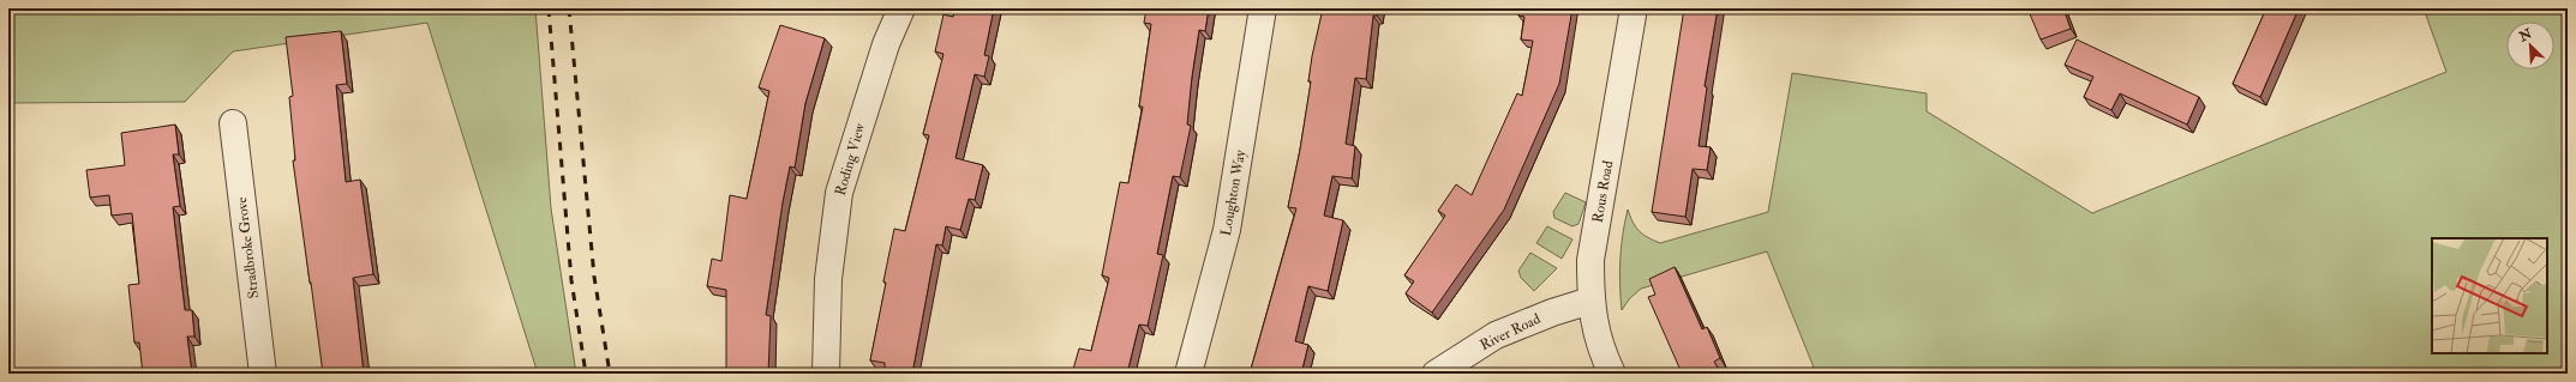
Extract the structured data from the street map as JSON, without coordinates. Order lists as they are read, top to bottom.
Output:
{
  "streets": {
    "street": [
      "Roding View",
      "Rous Road",
      "Loughton Way",
      "Stradbroke Grove",
      "River Road"
    ]
  },
  "crossings": [
    ["Rous Road", "River Road"]
  ],
  "north": "top left"
}
